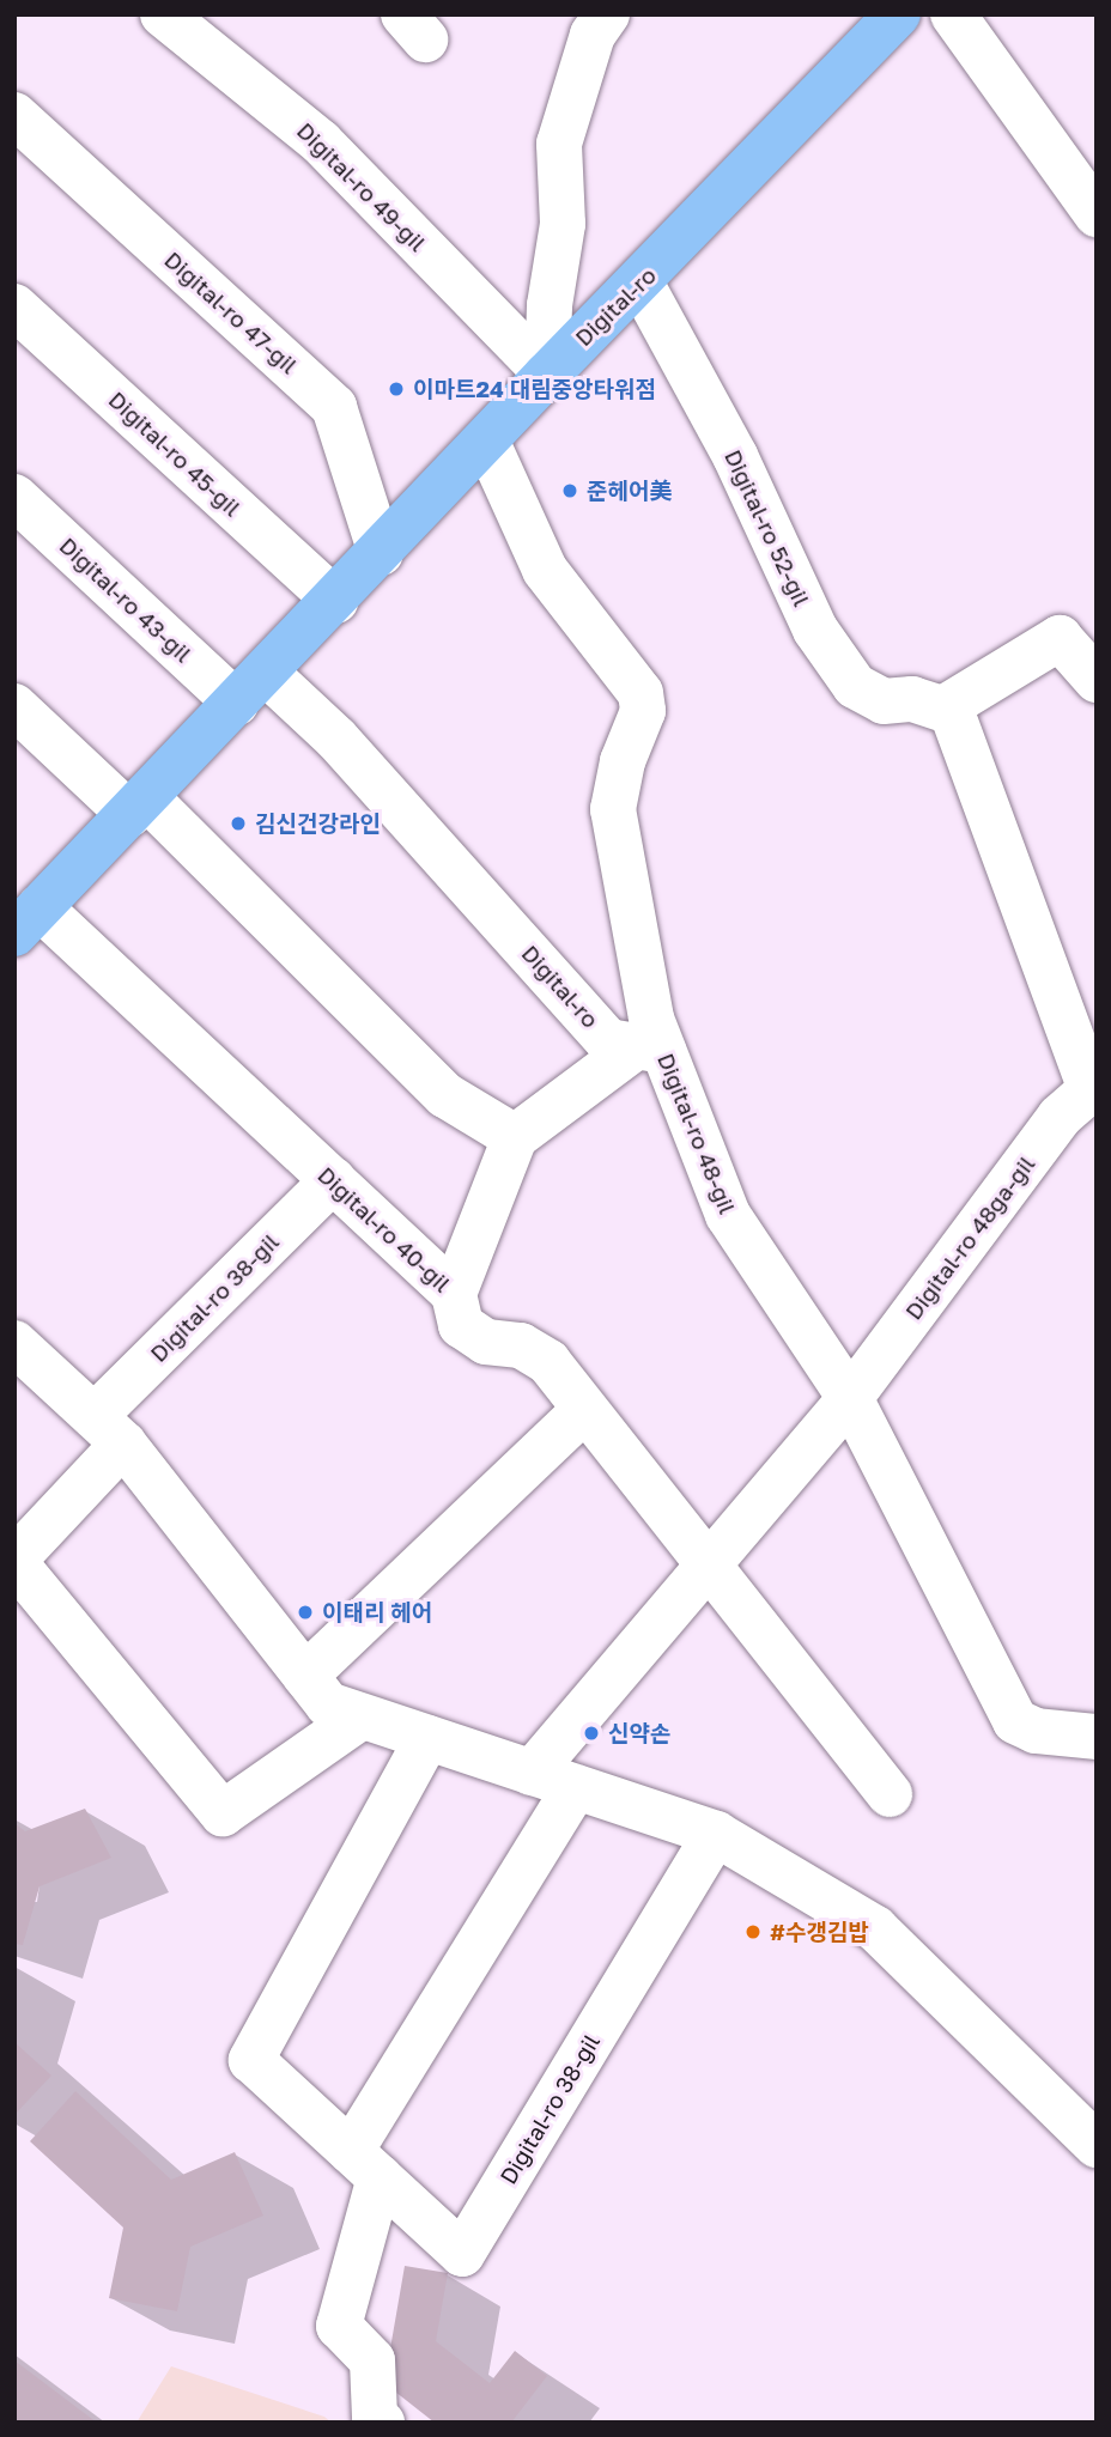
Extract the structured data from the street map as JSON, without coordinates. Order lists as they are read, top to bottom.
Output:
{
  "streets": {
    "main road": ["Digital-ro"],
    "street": [
      "Digital-ro 49-gil",
      "Digital-ro 47-gil",
      "Digital-ro 45-gil",
      "Digital-ro 52-gil",
      "Digital-ro 43-gil",
      "Digital-ro 48-gil",
      "Digital-ro 40-gil",
      "Digital-ro 48ga-gil",
      "Digital-ro 38-gil"
    ]
  },
  "crossings": [
    ["Digital-ro 49-gil", "Digital-ro"],
    ["Digital-ro", "Digital-ro 47-gil"],
    ["Digital-ro", "Digital-ro 45-gil"],
    ["Digital-ro", "Digital-ro 52-gil"],
    ["Digital-ro", "Digital-ro 43-gil"],
    ["Digital-ro", "Digital-ro 48-gil"],
    ["Digital-ro", "Digital-ro 40-gil"],
    ["Digital-ro 48-gil", "Digital-ro 48ga-gil"],
    ["Digital-ro 40-gil", "Digital-ro 38-gil"]
  ],
  "places": [
    "이마트24 대림중앙타워점",
    "준헤어美",
    "김신건강라인",
    "이태리 헤어",
    "신약손",
    "#수갱김밥"
  ]
}
